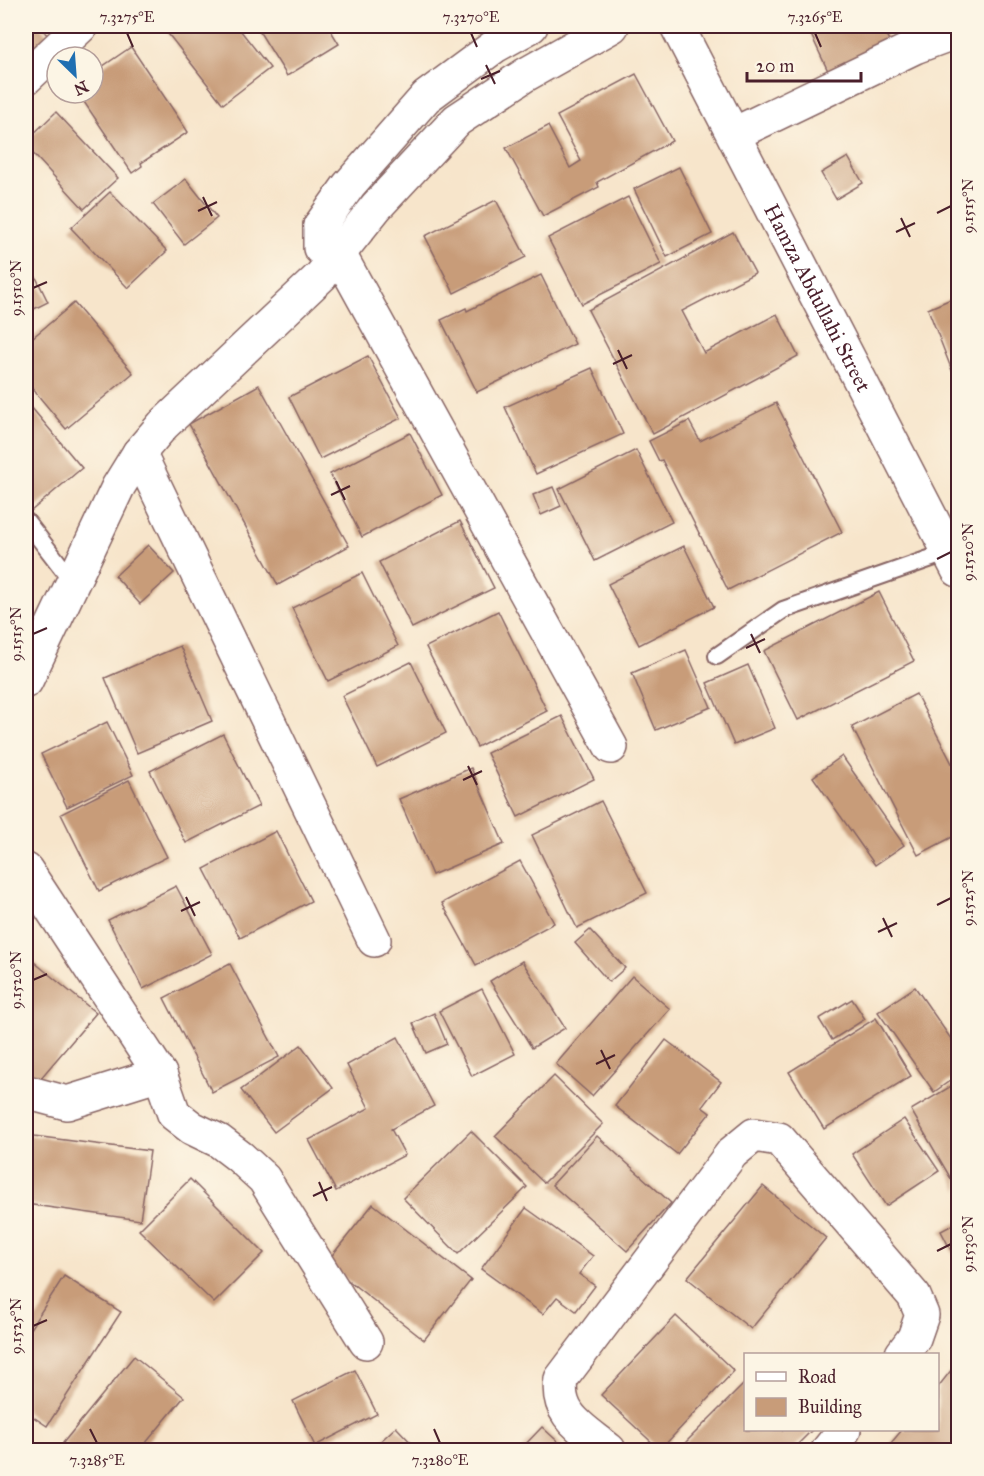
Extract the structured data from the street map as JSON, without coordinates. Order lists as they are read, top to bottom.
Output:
{
  "streets": {
    "street": ["Hamza Abdullahi Street"]
  },
  "legend": ["Road", "Building"],
  "scale_bar": "20 m",
  "north": "bottom right",
  "coordinates": [
    "7.3275°E",
    "7.3270°E",
    "7.3265°E",
    "9.1515°N",
    "9.1510°N",
    "9.1520°N",
    "9.1525°N",
    "9.1530°N",
    "7.3285°E",
    "7.3280°E"
  ]
}
